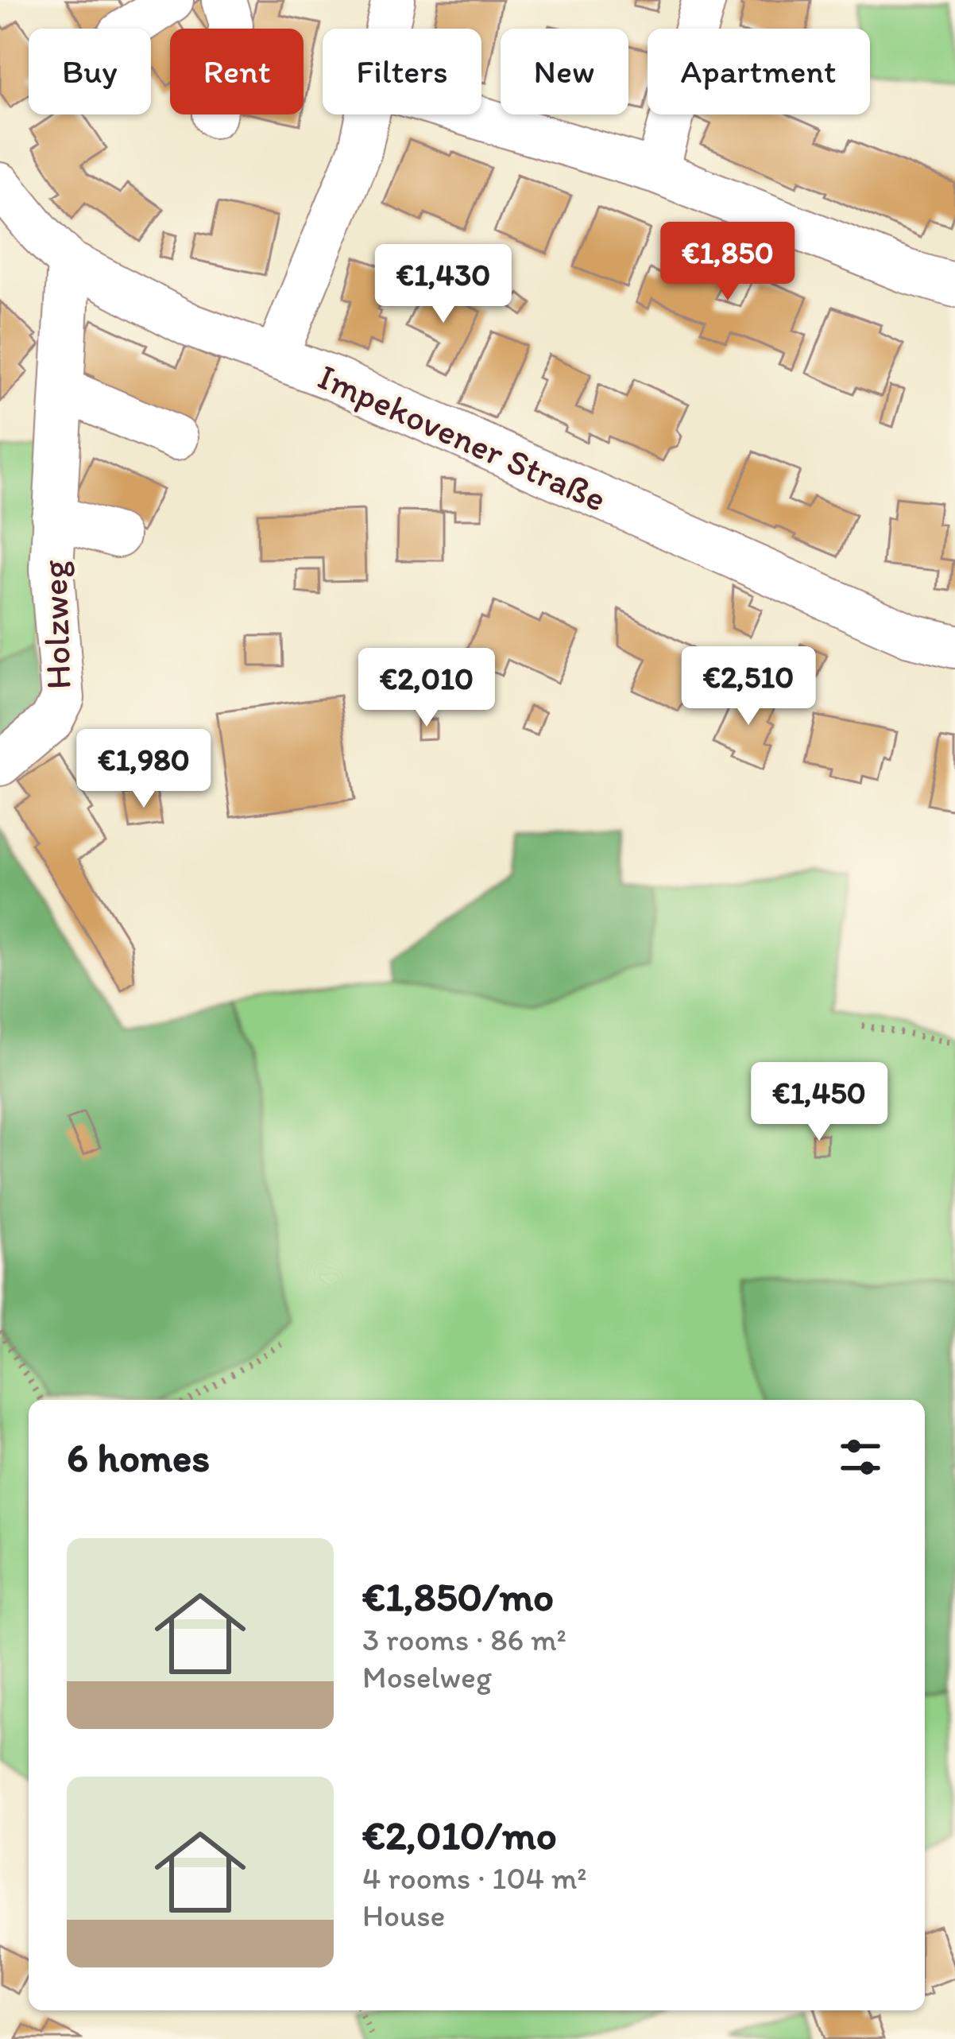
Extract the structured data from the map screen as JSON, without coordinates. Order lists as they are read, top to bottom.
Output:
{
  "streets": {
    "street": ["Impekovener Straße", "Holzweg"]
  },
  "crossings": [
    ["Impekovener Straße", "Holzweg"]
  ],
  "page": {
    "chip": [
      "Buy",
      "Rent",
      "Filters",
      "New",
      "Apartment"
    ],
    "price": [
      "€1,850",
      "€1,430",
      "€2,510",
      "€2,010",
      "€1,980",
      "€1,450"
    ],
    "heading": "6 homes",
    "list": [
      {
        "name": "€1,850/mo",
        "note": "3 rooms · 86 m² · Moselweg"
      },
      {
        "name": "€2,010/mo",
        "note": "4 rooms · 104 m² · House"
      }
    ]
  }
}
